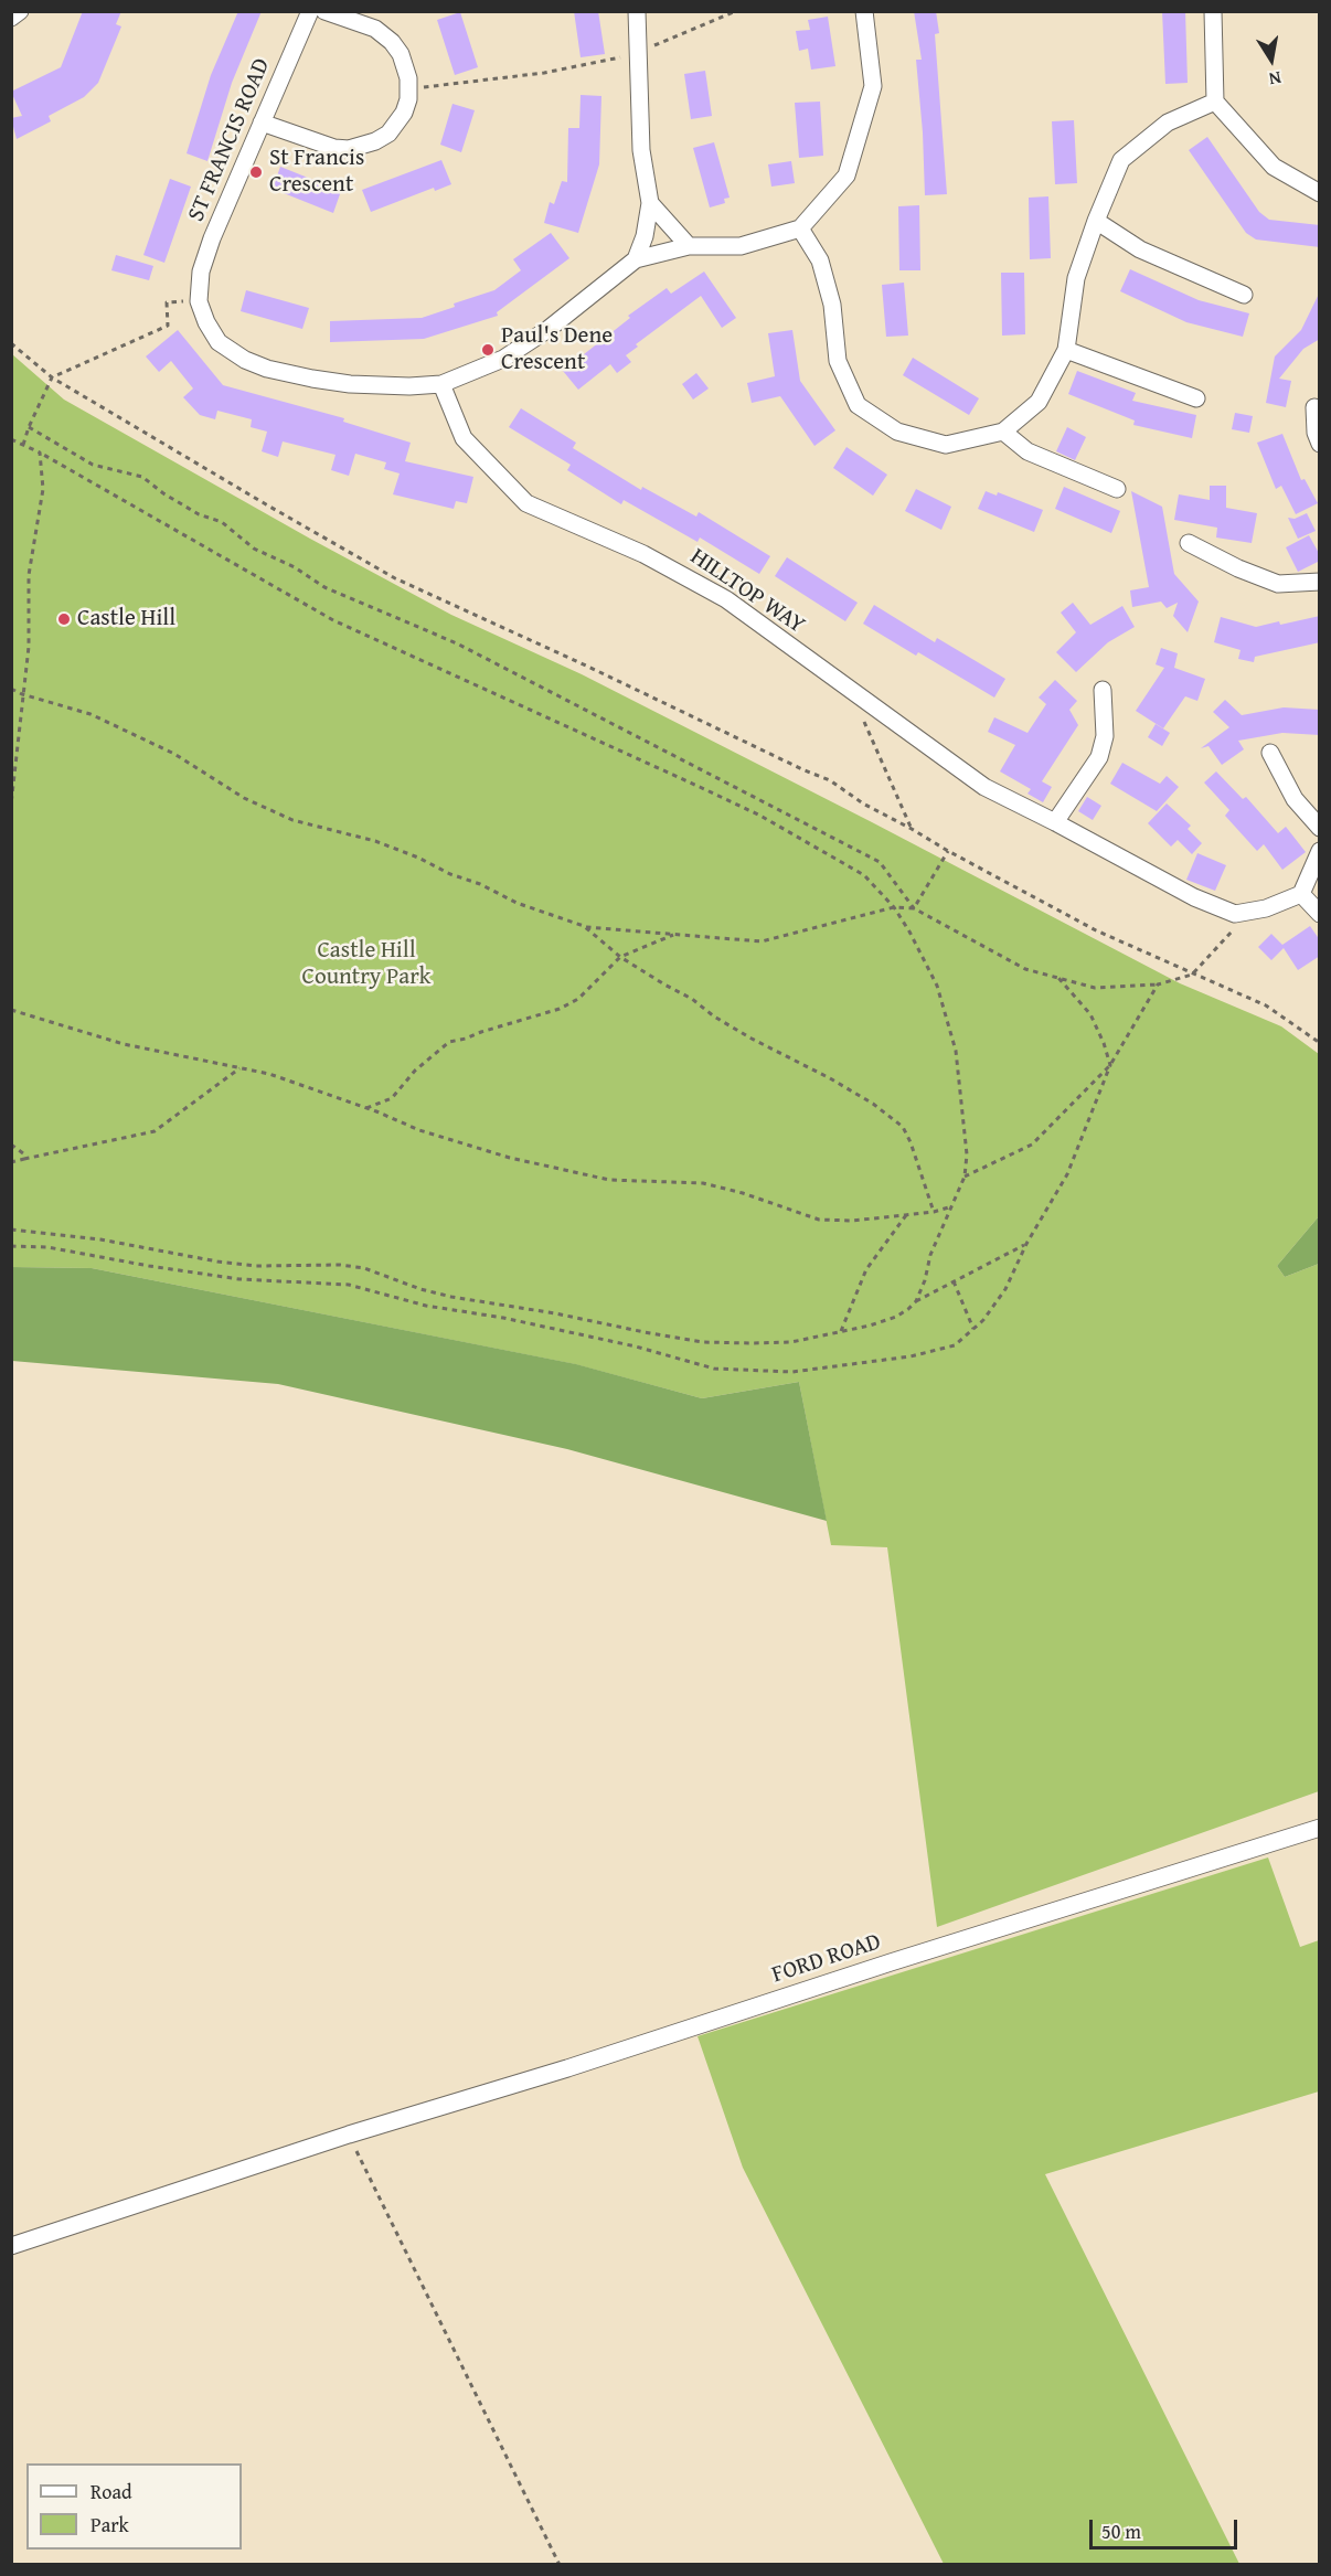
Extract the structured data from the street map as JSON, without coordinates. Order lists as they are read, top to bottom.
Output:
{
  "streets": {
    "street": ["ST FRANCIS ROAD", "HILLTOP WAY", "FORD ROAD"]
  },
  "parks": ["Castle Hill Country Park"],
  "places": ["St Francis Crescent", "Paul's Dene Crescent", "Castle Hill"],
  "legend": ["Road", "Park"],
  "scale_bar": "50 m",
  "north": "bottom"
}
